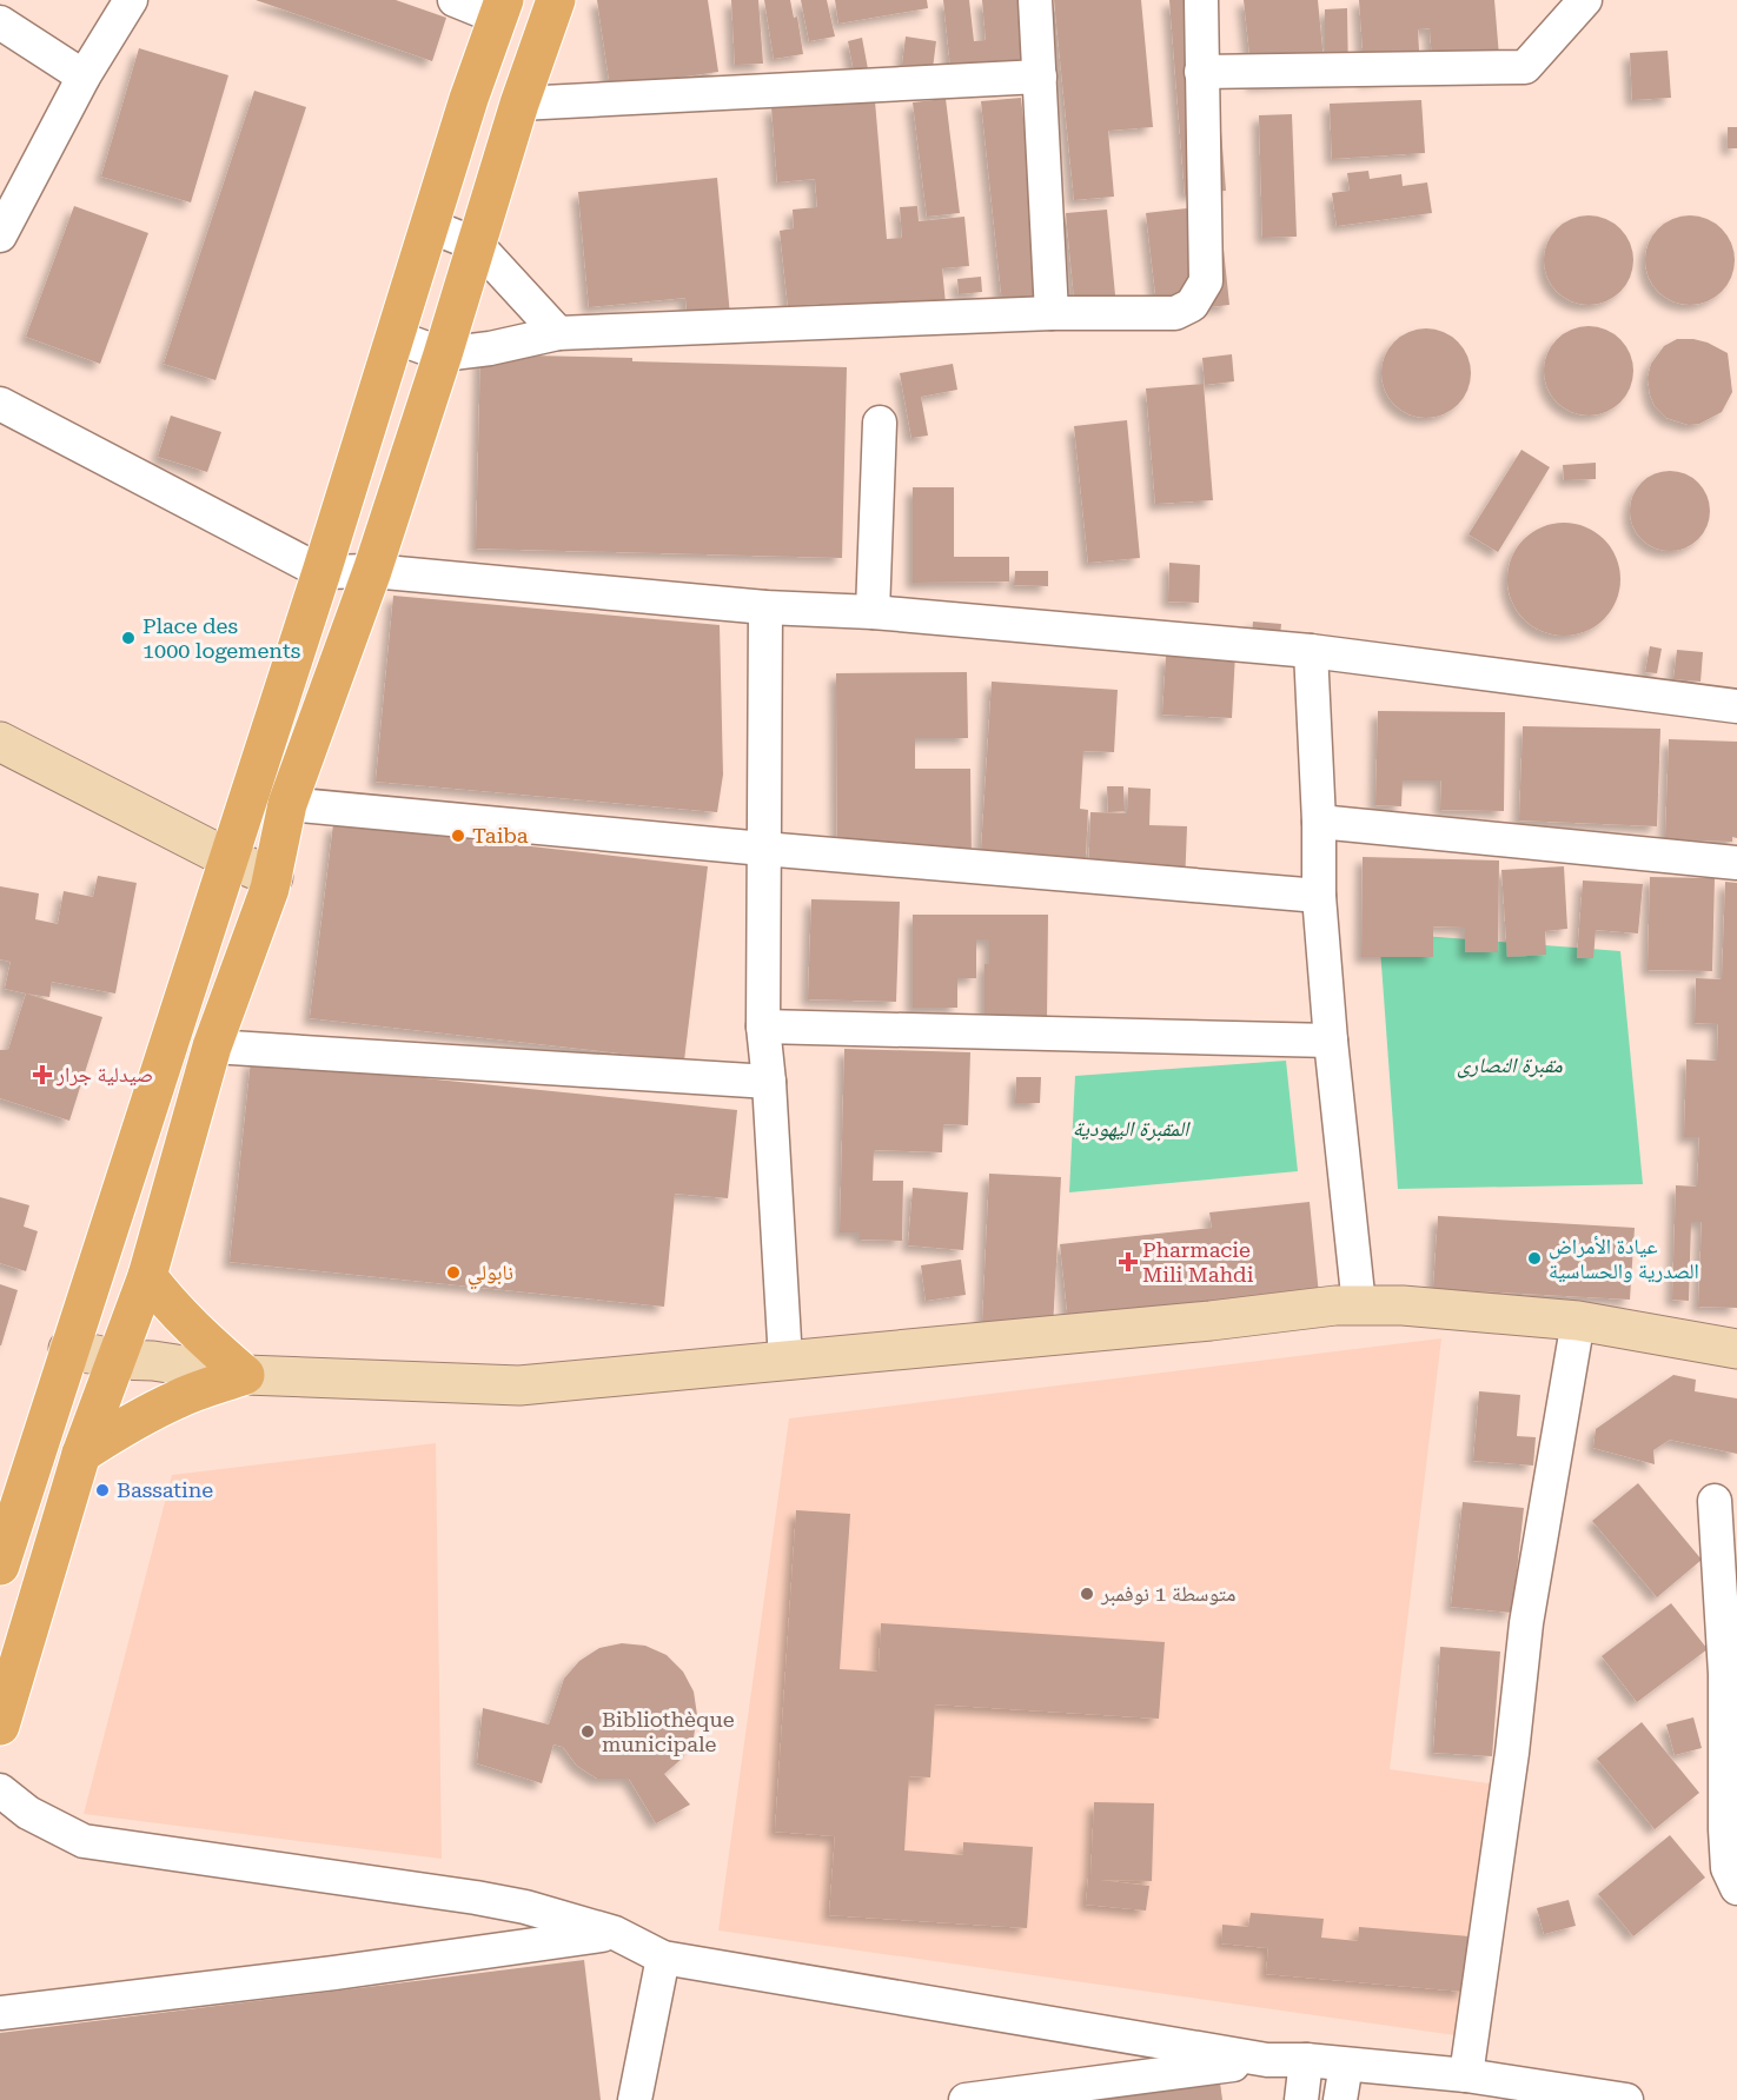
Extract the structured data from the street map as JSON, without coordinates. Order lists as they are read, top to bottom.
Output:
{
  "parks": ["مقبرة النصارى", "المقبرة اليهودية"],
  "places": {
    "other": [
      "Place des 1000 logements",
      "Taiba",
      "عيادة الأمراض الصدرية والحساسية",
      "نابولي",
      "Bassatine",
      "متوسطة 1 نوفمبر",
      "Bibliothèque municipale"
    ],
    "health": ["صيدلية جرار", "Pharmacie Mili Mahdi"]
  }
}
